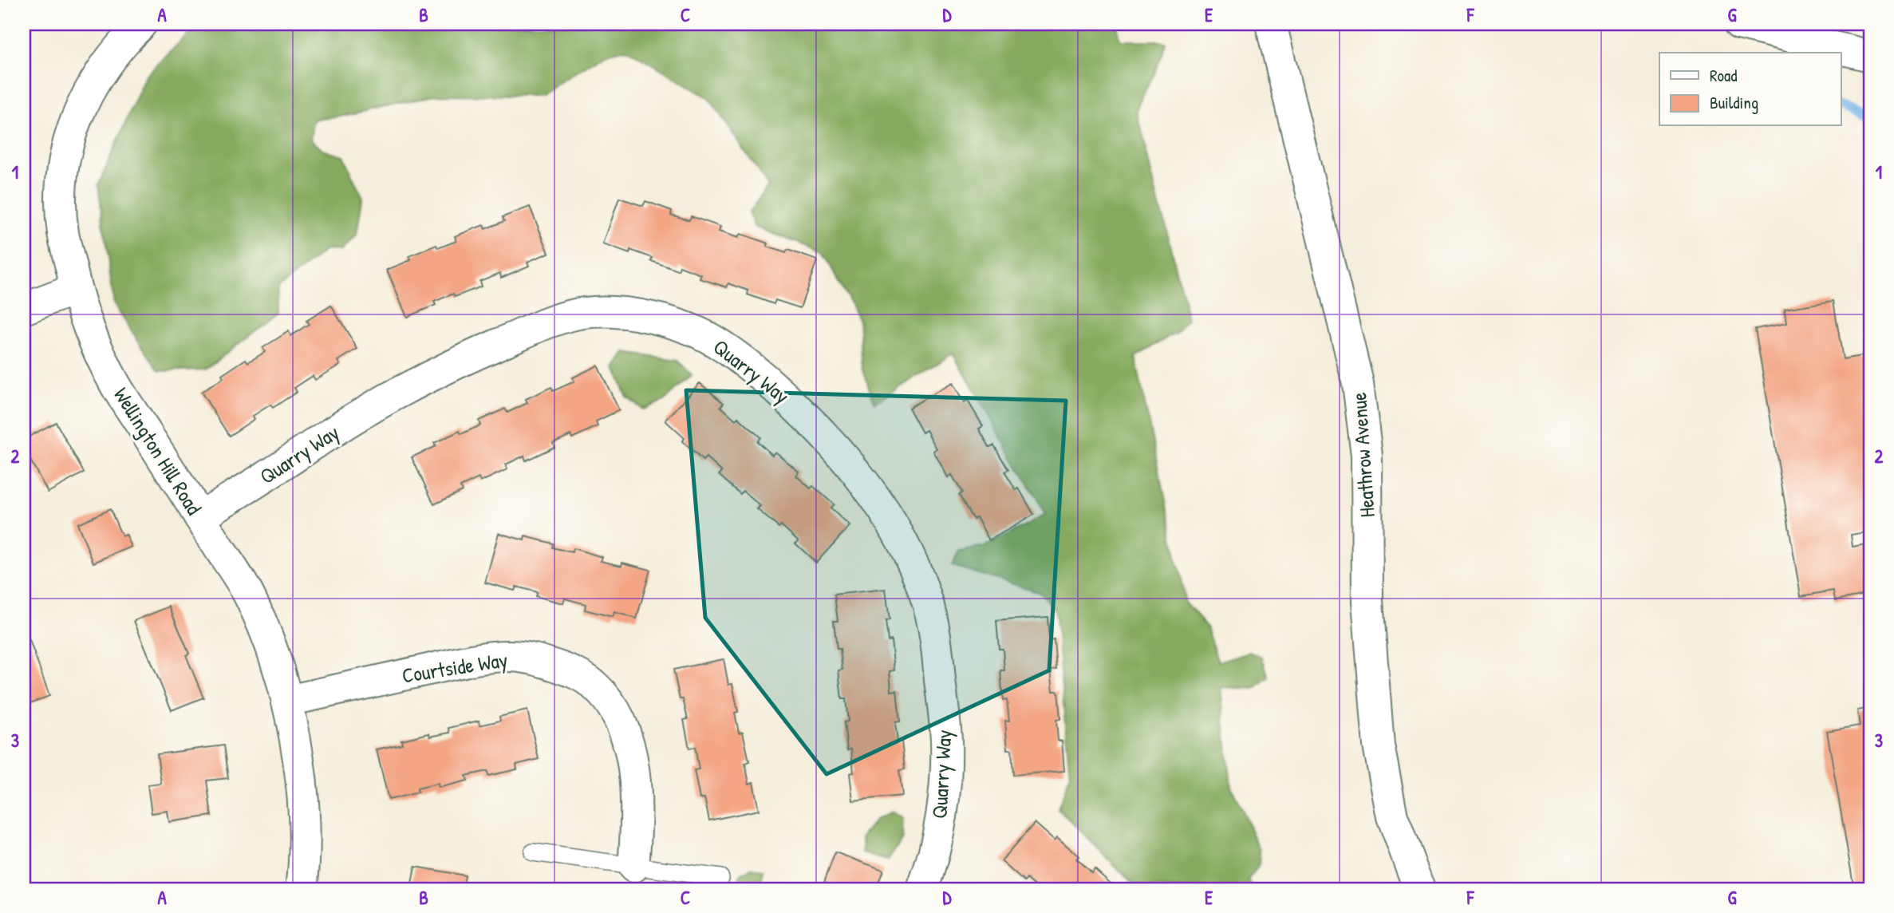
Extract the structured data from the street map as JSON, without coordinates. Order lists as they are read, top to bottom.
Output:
{
  "streets": {
    "street": [
      "Quarry Way",
      "Wellington Hill Road",
      "Heathrow Avenue",
      "Courtside Way"
    ]
  },
  "crossings": [
    ["Quarry Way", "Wellington Hill Road"],
    ["Wellington Hill Road", "Courtside Way"]
  ],
  "legend": ["Road", "Building"],
  "grid": {
    "columns": [
      "A",
      "B",
      "C",
      "D",
      "E",
      "F",
      "G"
    ],
    "rows": ["1", "2", "3"]
  }
}
